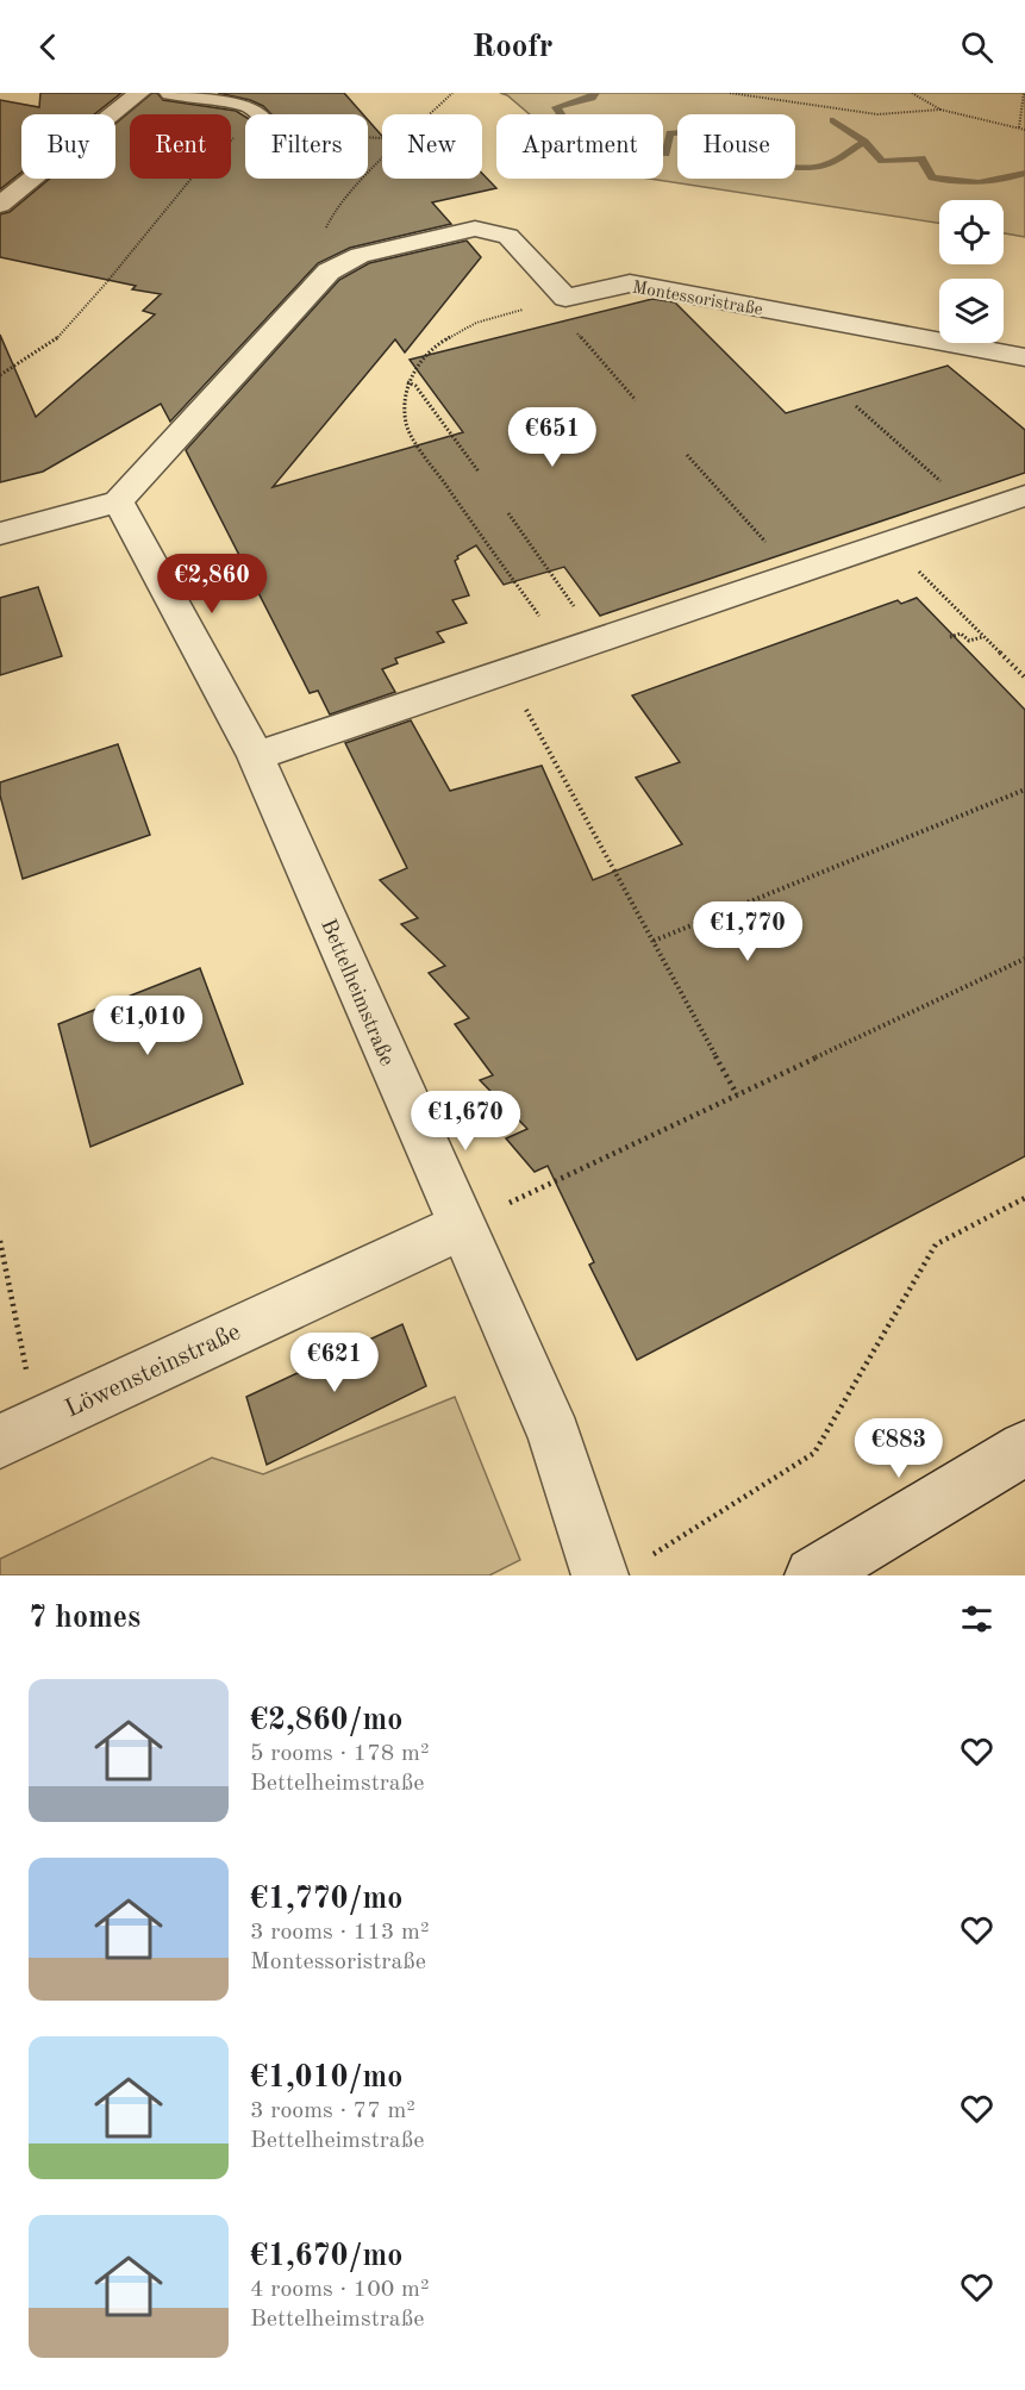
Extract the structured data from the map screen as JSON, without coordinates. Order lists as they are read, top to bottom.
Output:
{
  "streets": {
    "street": ["Montessoristraße", "Bettelheimstraße", "Löwensteinstraße"]
  },
  "crossings": [
    ["Bettelheimstraße", "Löwensteinstraße"]
  ],
  "page": {
    "header": "Roofr",
    "chip": [
      "Buy",
      "Rent",
      "Filters",
      "New",
      "Apartment",
      "House"
    ],
    "price": [
      "€651",
      "€2,860",
      "€1,770",
      "€1,010",
      "€1,670",
      "€621",
      "€883"
    ],
    "heading": "7 homes",
    "list": [
      {
        "name": "€2,860/mo",
        "note": "5 rooms · 178 m² · Bettelheimstraße"
      },
      {
        "name": "€1,770/mo",
        "note": "3 rooms · 113 m² · Montessoristraße"
      },
      {
        "name": "€1,010/mo",
        "note": "3 rooms · 77 m² · Bettelheimstraße"
      },
      {
        "name": "€1,670/mo",
        "note": "4 rooms · 100 m² · Bettelheimstraße"
      }
    ]
  }
}
